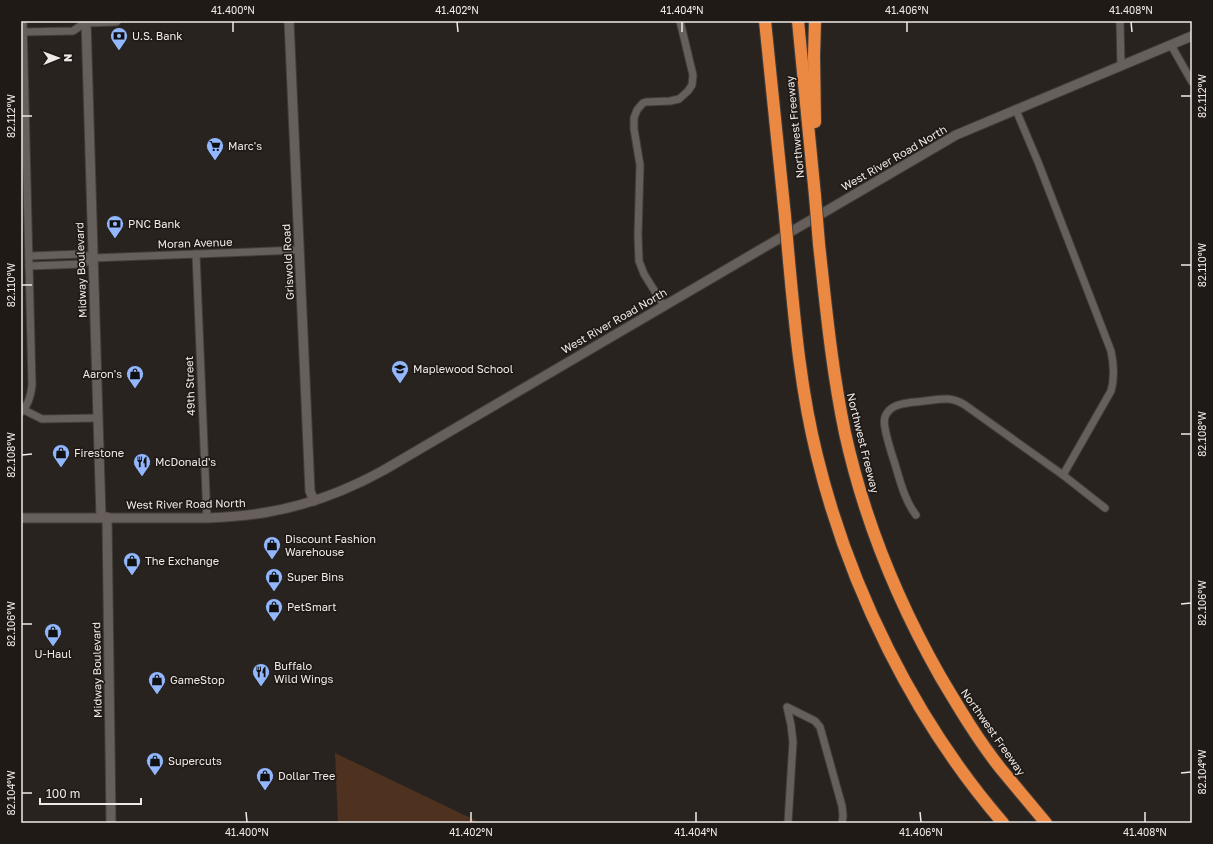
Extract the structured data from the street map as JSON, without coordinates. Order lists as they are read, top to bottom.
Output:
{
  "streets": {
    "highway": ["Northwest Freeway"],
    "street": [
      "West River Road North",
      "Moran Avenue",
      "Griswold Road",
      "Midway Boulevard",
      "49th Street"
    ]
  },
  "crossings": [
    ["West River Road North", "Griswold Road"],
    ["West River Road North", "Midway Boulevard"],
    ["West River Road North", "49th Street"],
    ["Moran Avenue", "Griswold Road"],
    ["Moran Avenue", "Midway Boulevard"],
    ["Moran Avenue", "49th Street"]
  ],
  "places": {
    "bank": ["U.S. Bank", "PNC Bank"],
    "supermarket": ["Marc's"],
    "school or university": ["Maplewood School"],
    "shop": [
      "Aaron's",
      "Firestone",
      "Discount Fashion Warehouse",
      "The Exchange",
      "Super Bins",
      "PetSmart",
      "U-Haul",
      "GameStop",
      "Supercuts",
      "Dollar Tree"
    ],
    "restaurant": ["McDonald's", "Buffalo Wild Wings"]
  },
  "scale_bar": "100 m",
  "north": "right",
  "coordinates": [
    "41.400°N",
    "41.402°N",
    "41.404°N",
    "41.406°N",
    "41.408°N",
    "82.112°W",
    "82.110°W",
    "82.108°W",
    "82.106°W",
    "82.104°W"
  ]
}
